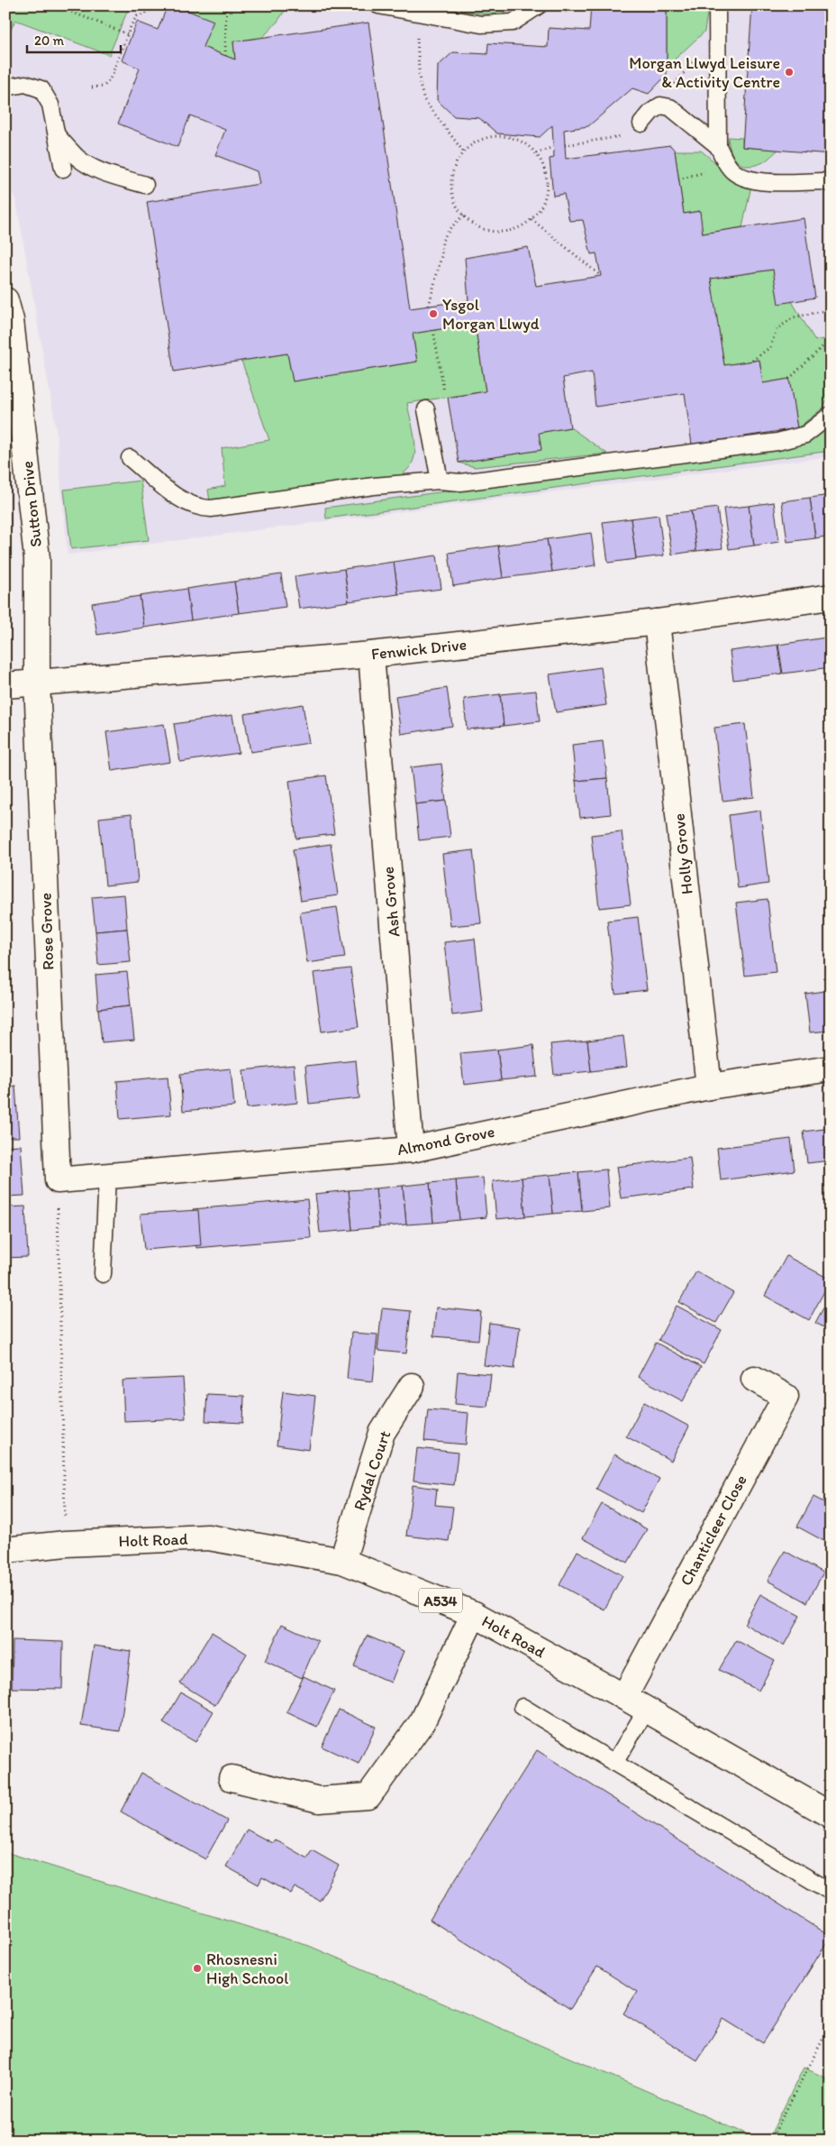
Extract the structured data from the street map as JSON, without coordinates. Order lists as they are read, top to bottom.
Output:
{
  "streets": {
    "street": [
      "Sutton Drive",
      "Fenwick Drive",
      "Holly Grove",
      "Ash Grove",
      "Rose Grove",
      "Almond Grove",
      "Rydal Court",
      "Chanticleer Close",
      "Holt Road",
      "A534"
    ]
  },
  "crossings": [
    ["Sutton Drive", "Fenwick Drive"],
    ["Sutton Drive", "Rose Grove"],
    ["Fenwick Drive", "Holly Grove"],
    ["Fenwick Drive", "Ash Grove"],
    ["Fenwick Drive", "Rose Grove"],
    ["Holly Grove", "Almond Grove"],
    ["Ash Grove", "Almond Grove"],
    ["Rose Grove", "Almond Grove"],
    ["Rydal Court", "Holt Road"],
    ["Chanticleer Close", "Holt Road"]
  ],
  "places": ["Morgan Llwyd Leisure & Activity Centre", "Ysgol Morgan Llwyd", "Rhosnesni High School"],
  "scale_bar": "20 m"
}
